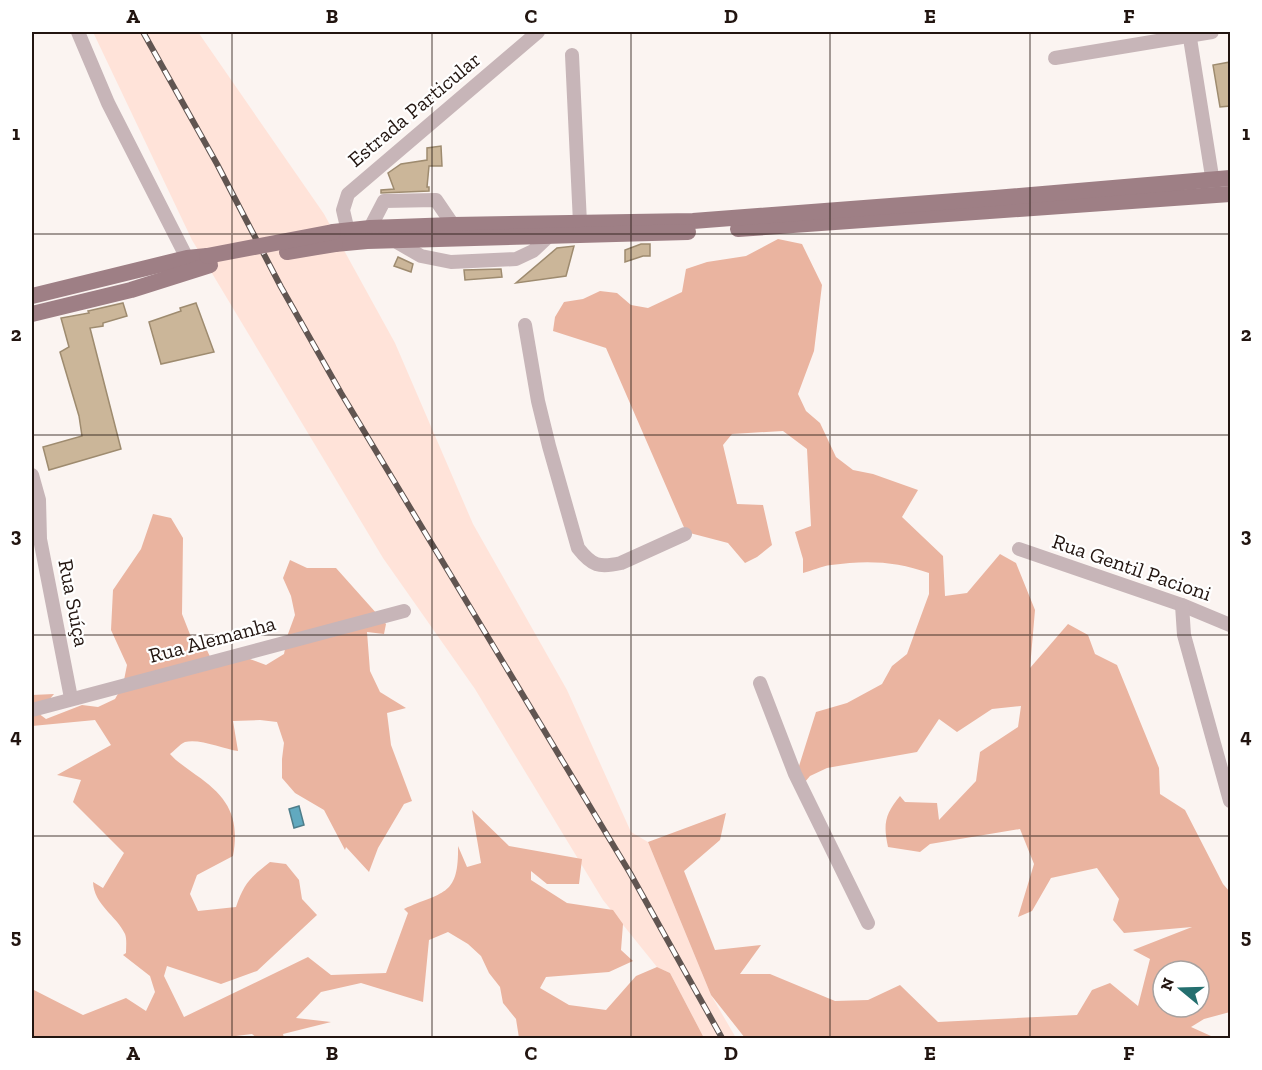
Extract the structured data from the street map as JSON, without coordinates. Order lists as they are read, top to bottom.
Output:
{
  "streets": {
    "street": [
      "Estrada Particular",
      "Rua Gentil Pacioni",
      "Rua Suíça",
      "Rua Alemanha"
    ]
  },
  "crossings": [
    ["Rua Suíça", "Rua Alemanha"]
  ],
  "north": "left",
  "grid": {
    "columns": [
      "A",
      "B",
      "C",
      "D",
      "E",
      "F"
    ],
    "rows": [
      "1",
      "2",
      "3",
      "4",
      "5"
    ]
  }
}
